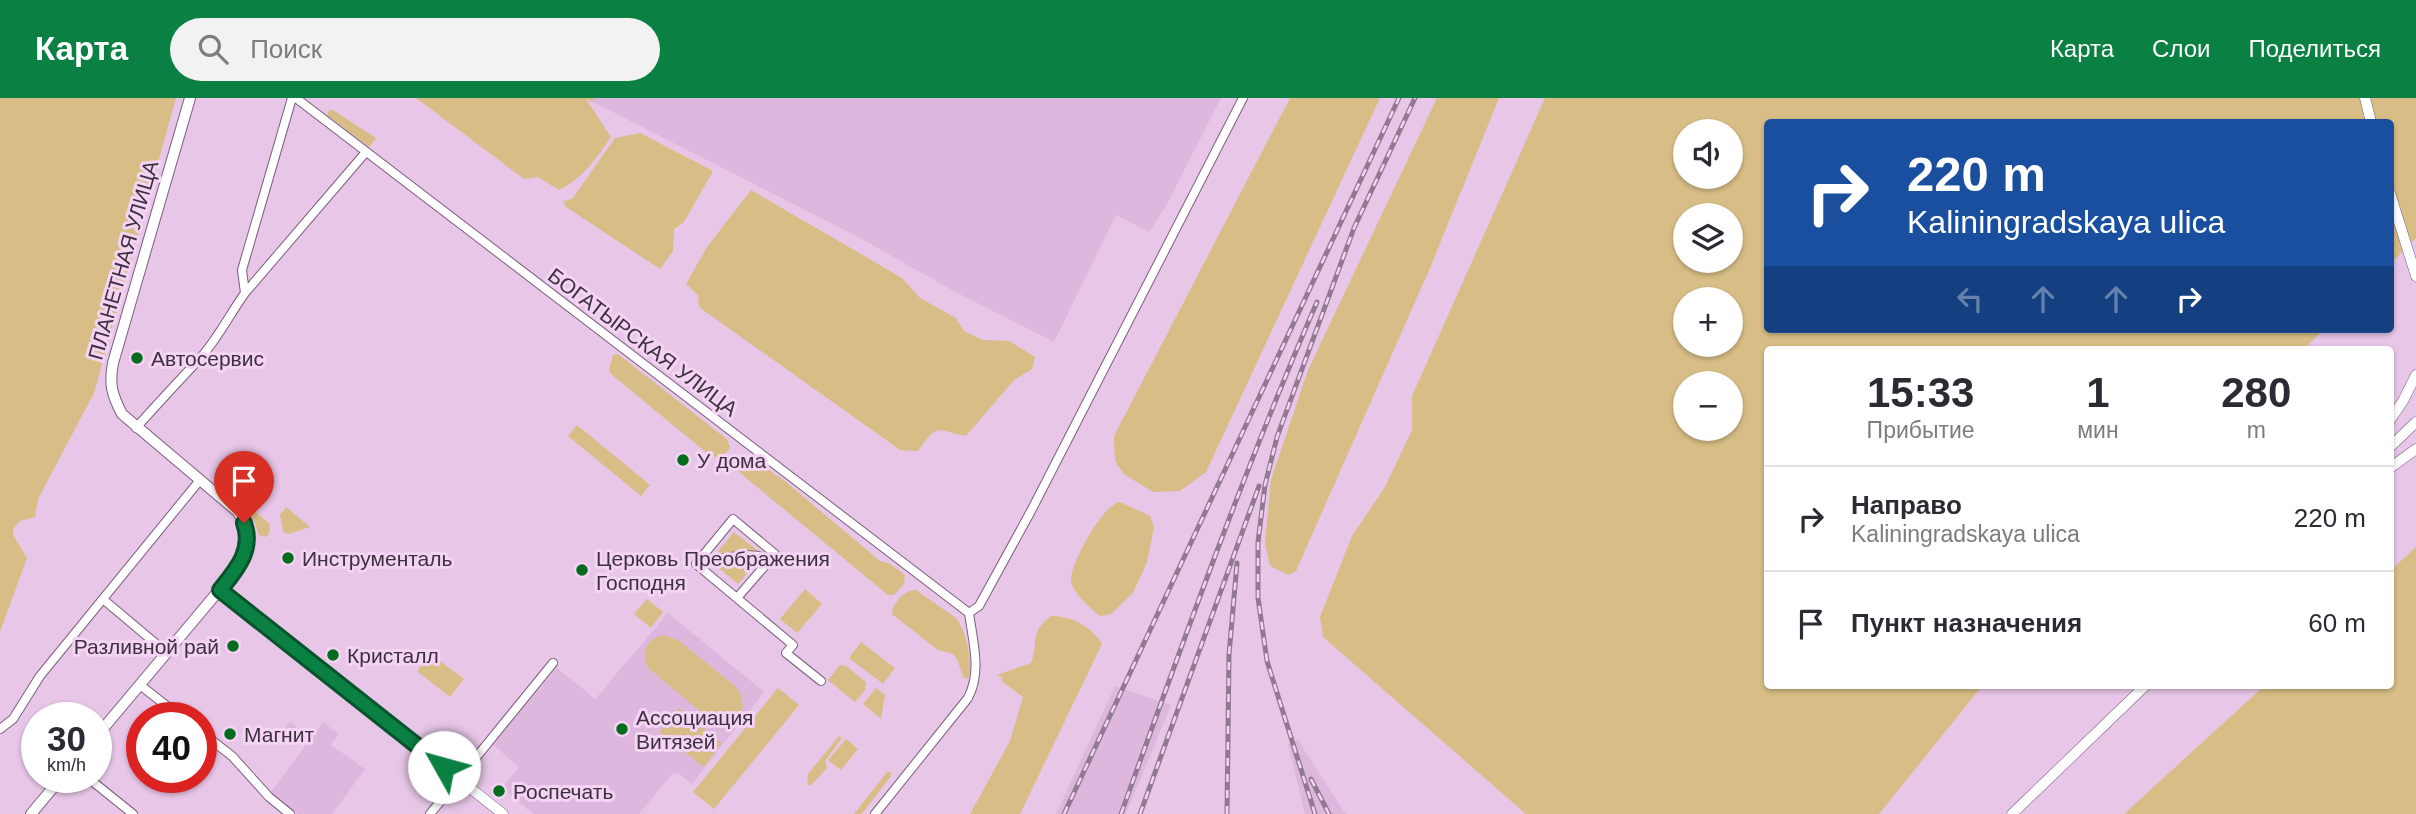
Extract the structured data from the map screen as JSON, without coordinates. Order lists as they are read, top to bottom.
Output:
{
  "streets": {
    "main road": ["ПЛАНЕТНАЯ УЛИЦА"],
    "street": ["БОГАТЫРСКАЯ УЛИЦА"]
  },
  "places": [
    "Автосервис",
    "У дома",
    "Инструменталь",
    "Церковь Преображения Господня",
    "Разливной рай",
    "Кристалл",
    "Ассоциация Витязей",
    "Магнит",
    "Роспечать"
  ],
  "page": {
    "header": "Карта",
    "search": "Поиск",
    "nav": ["Карта", "Слои", "Поделиться"],
    "map_buttons": ["+", "−"],
    "turn": ["220 m", "Kaliningradskaya ulica"],
    "eta": [
      "15:33",
      "Прибытие",
      "1",
      "мин",
      "280",
      "m"
    ],
    "list": [
      {
        "name": "Направо",
        "note": "Kaliningradskaya ulica",
        "value": "220 m"
      },
      {
        "name": "Пункт назначения",
        "value": "60 m"
      }
    ],
    "speed": "30 km/h",
    "limit": "40"
  }
}
